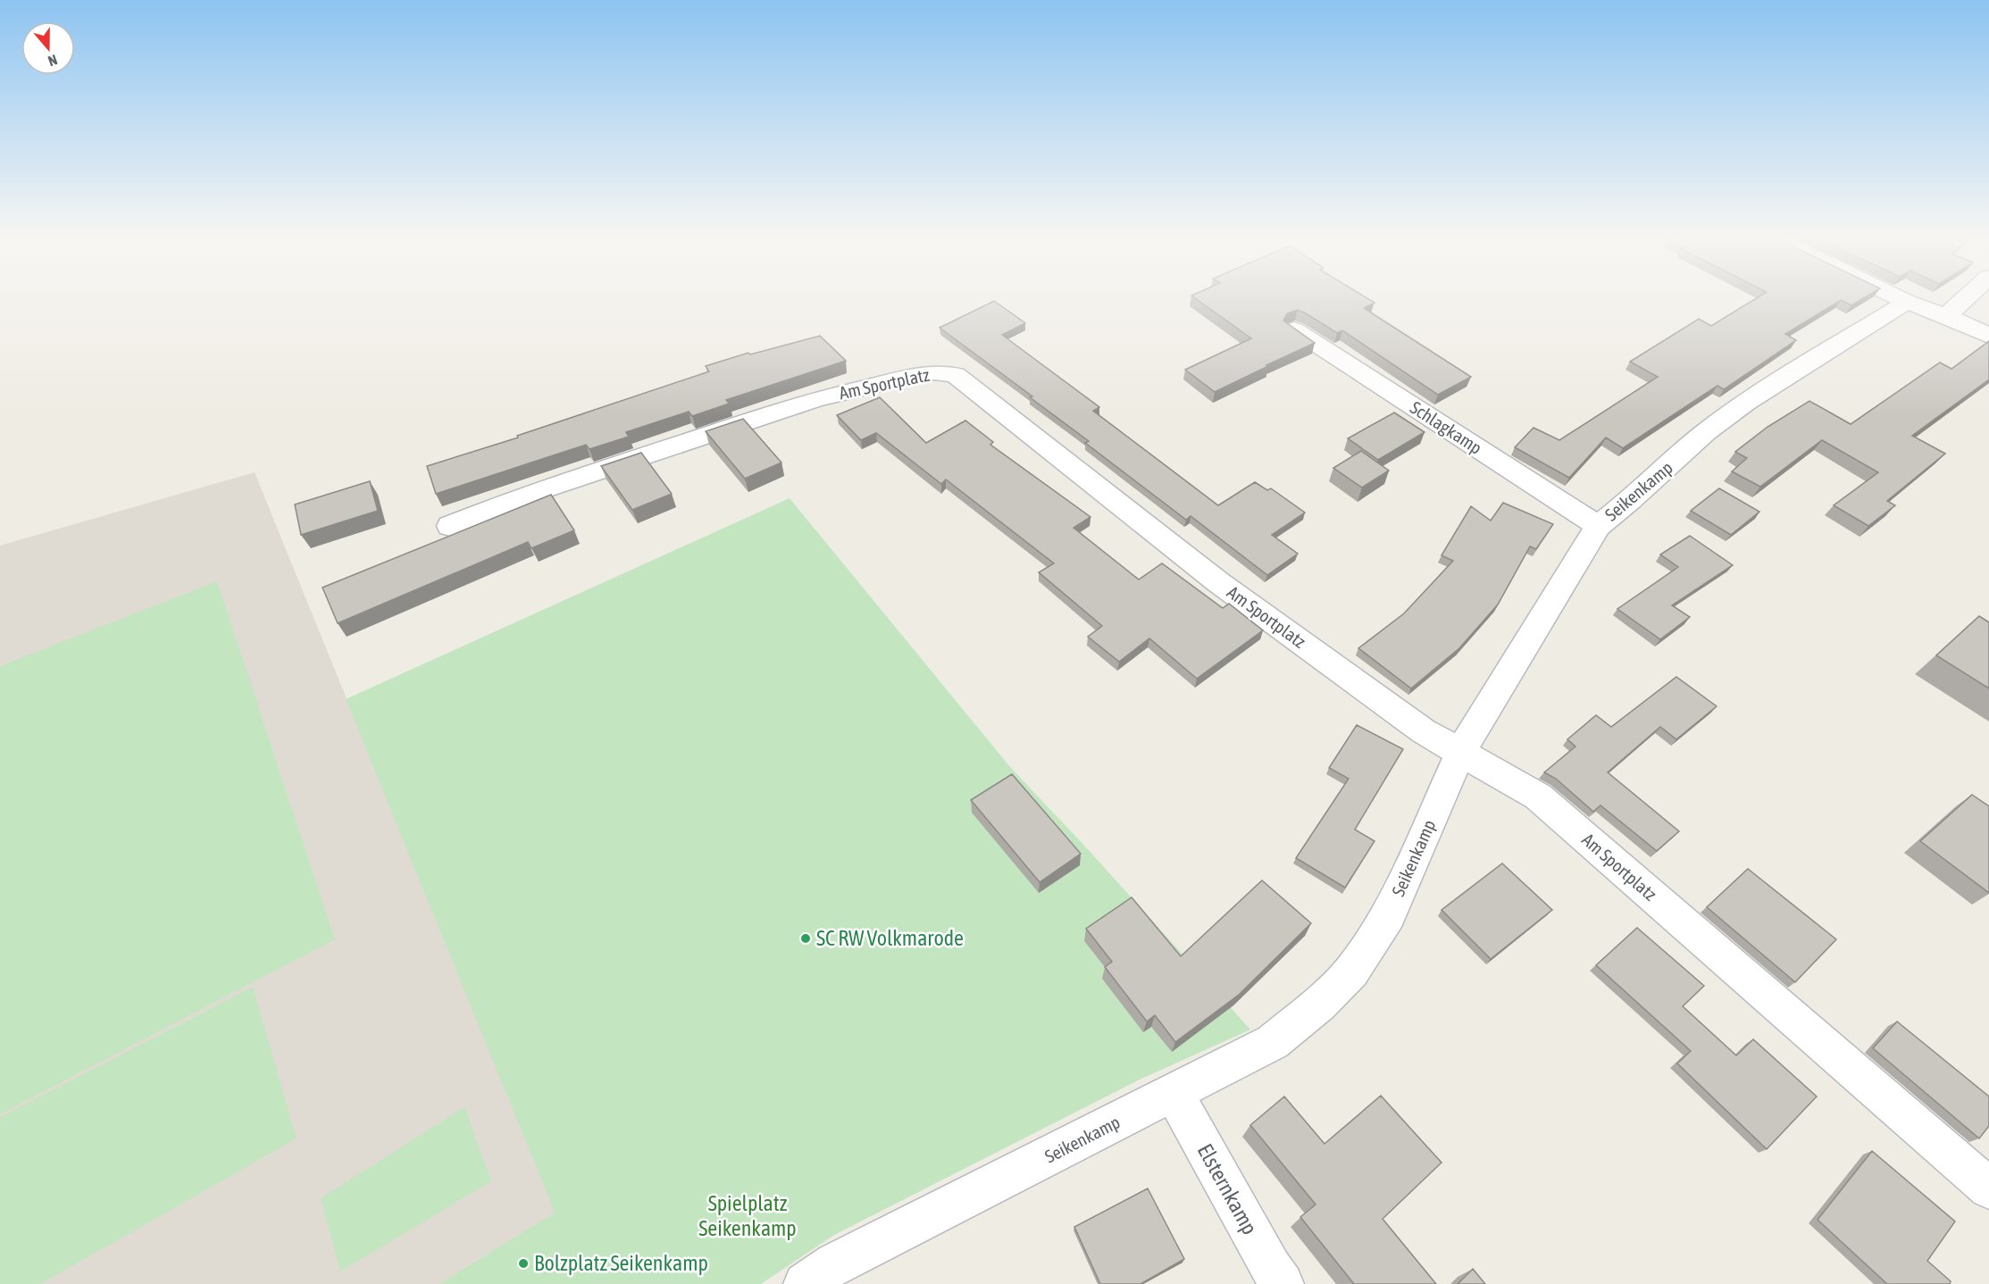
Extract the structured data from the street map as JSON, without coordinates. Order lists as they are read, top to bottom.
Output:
{
  "streets": {
    "street": [
      "Am Sportplatz",
      "Schlagkamp",
      "Seikenkamp",
      "Elsternkamp"
    ]
  },
  "crossings": [
    ["Am Sportplatz", "Seikenkamp"],
    ["Schlagkamp", "Seikenkamp"],
    ["Seikenkamp", "Elsternkamp"]
  ],
  "parks": ["Spielplatz Seikenkamp"],
  "places": ["SC RW Volkmarode", "Bolzplatz Seikenkamp"],
  "north": "bottom"
}
